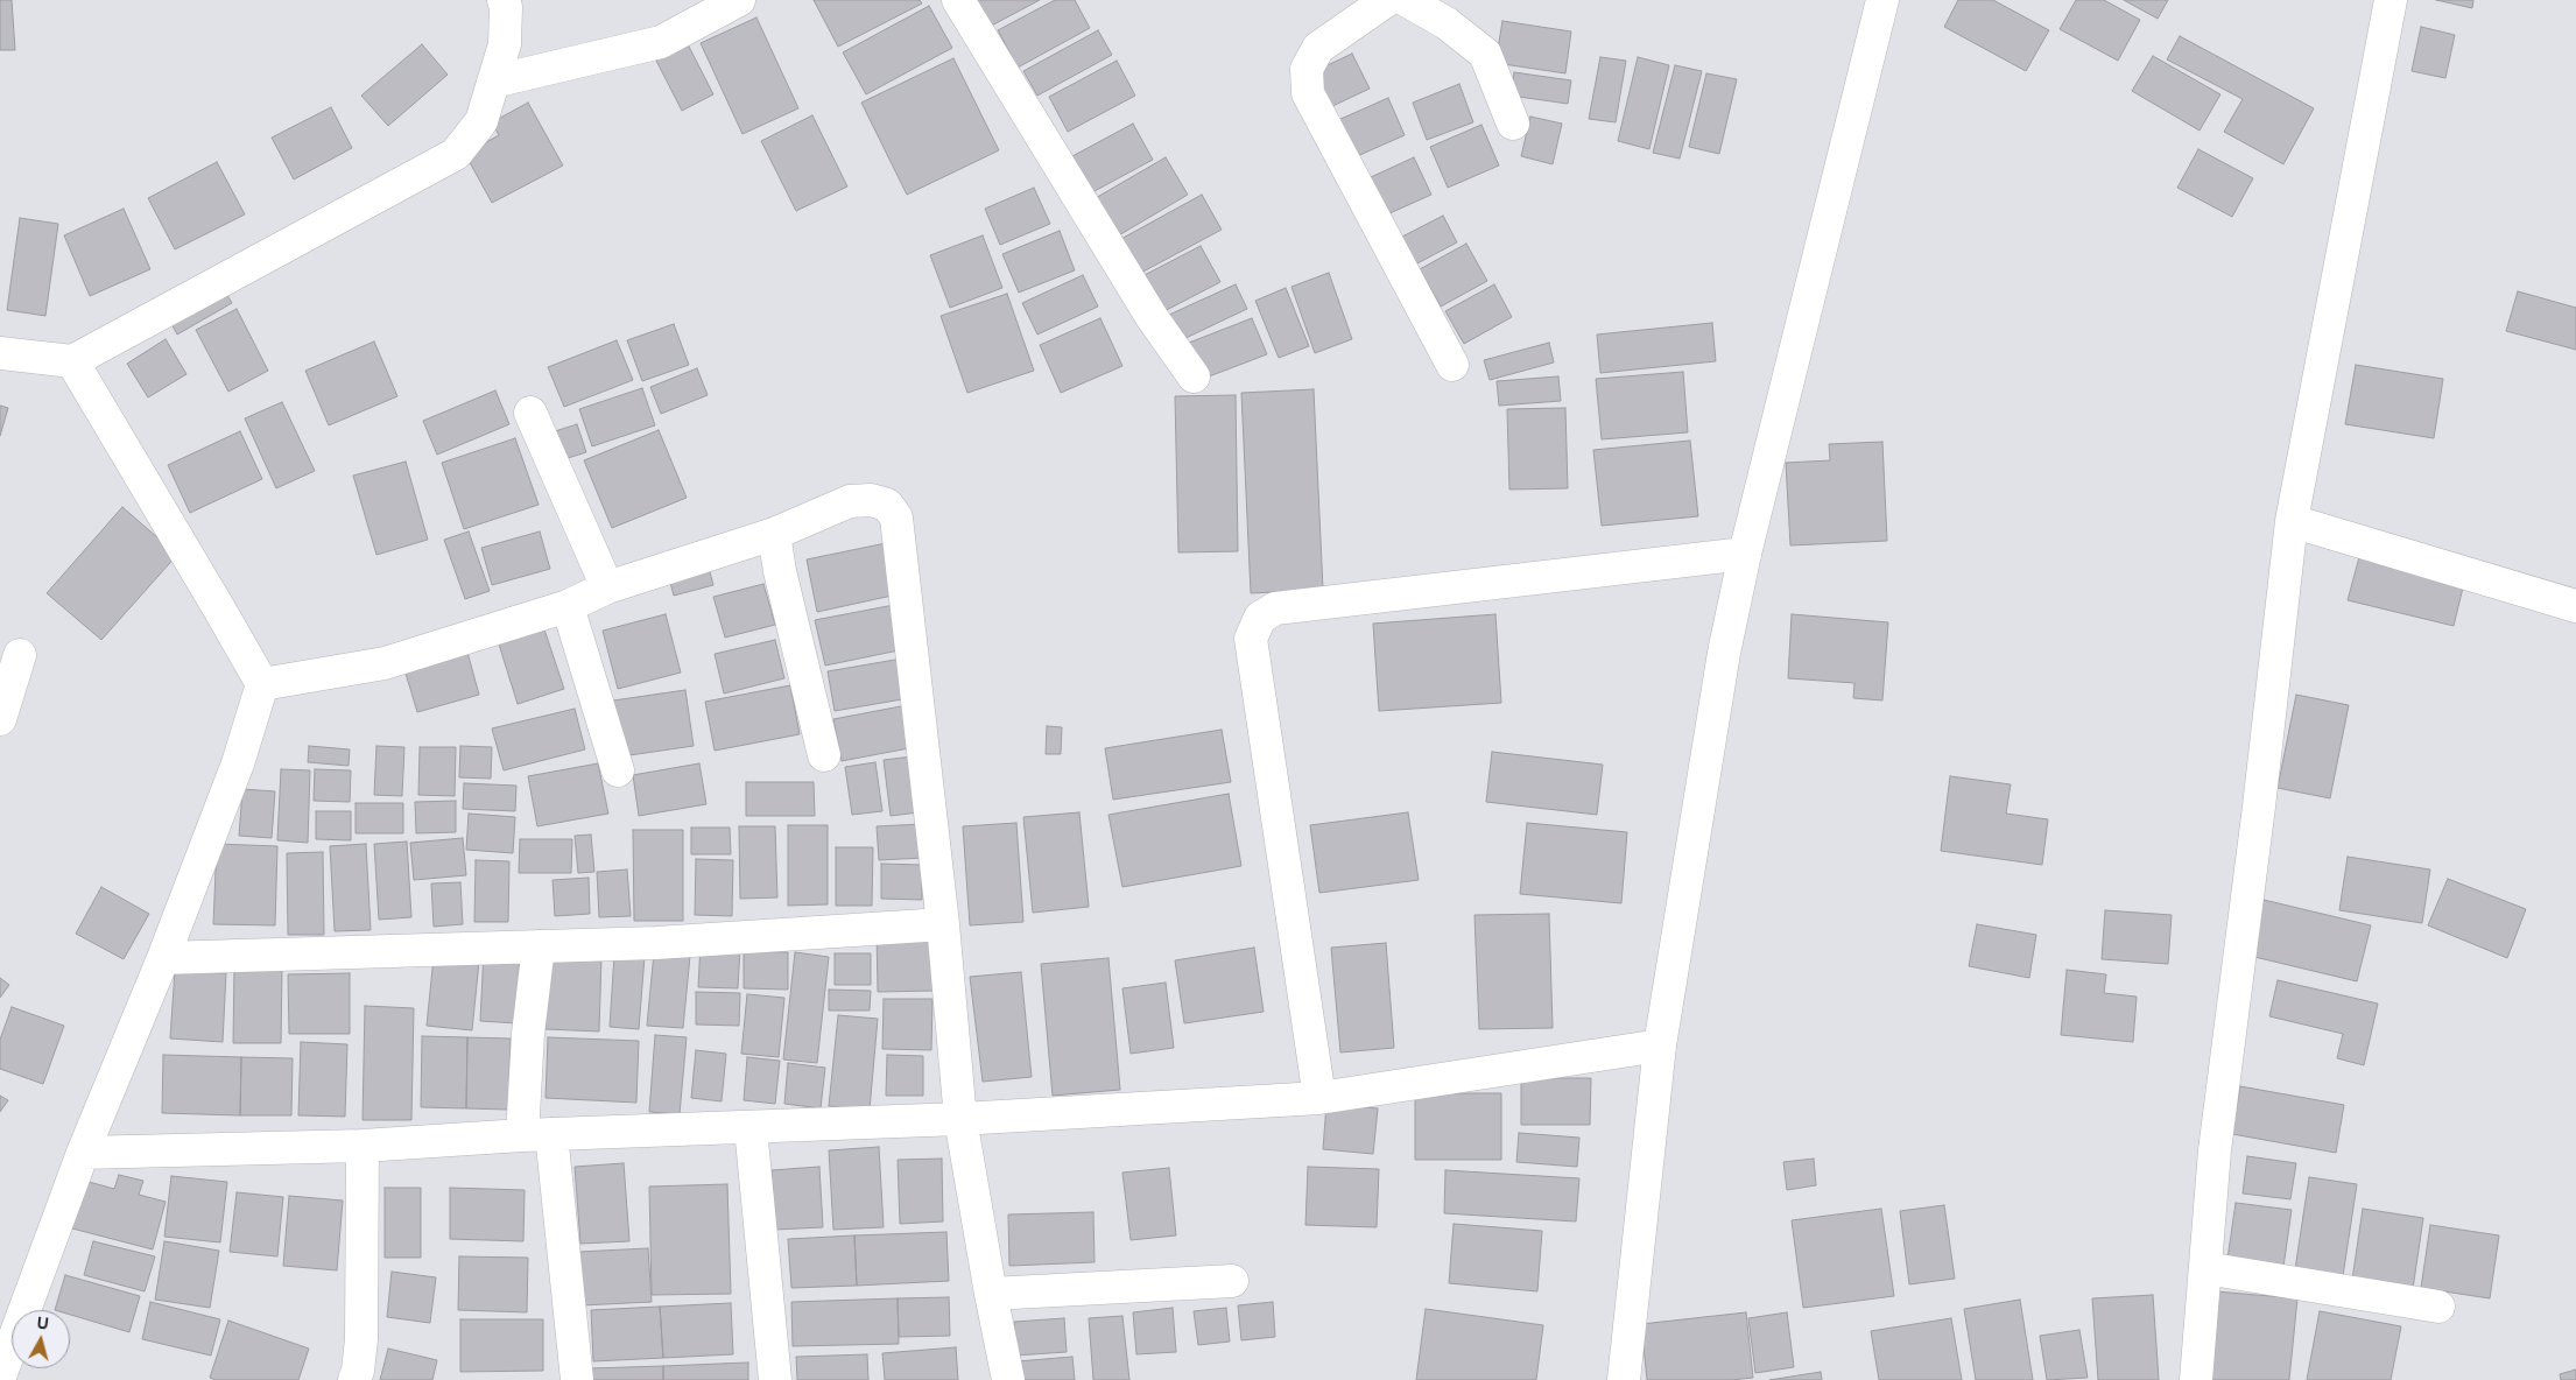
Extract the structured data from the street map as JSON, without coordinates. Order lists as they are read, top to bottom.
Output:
{
  "north": "top"
}
